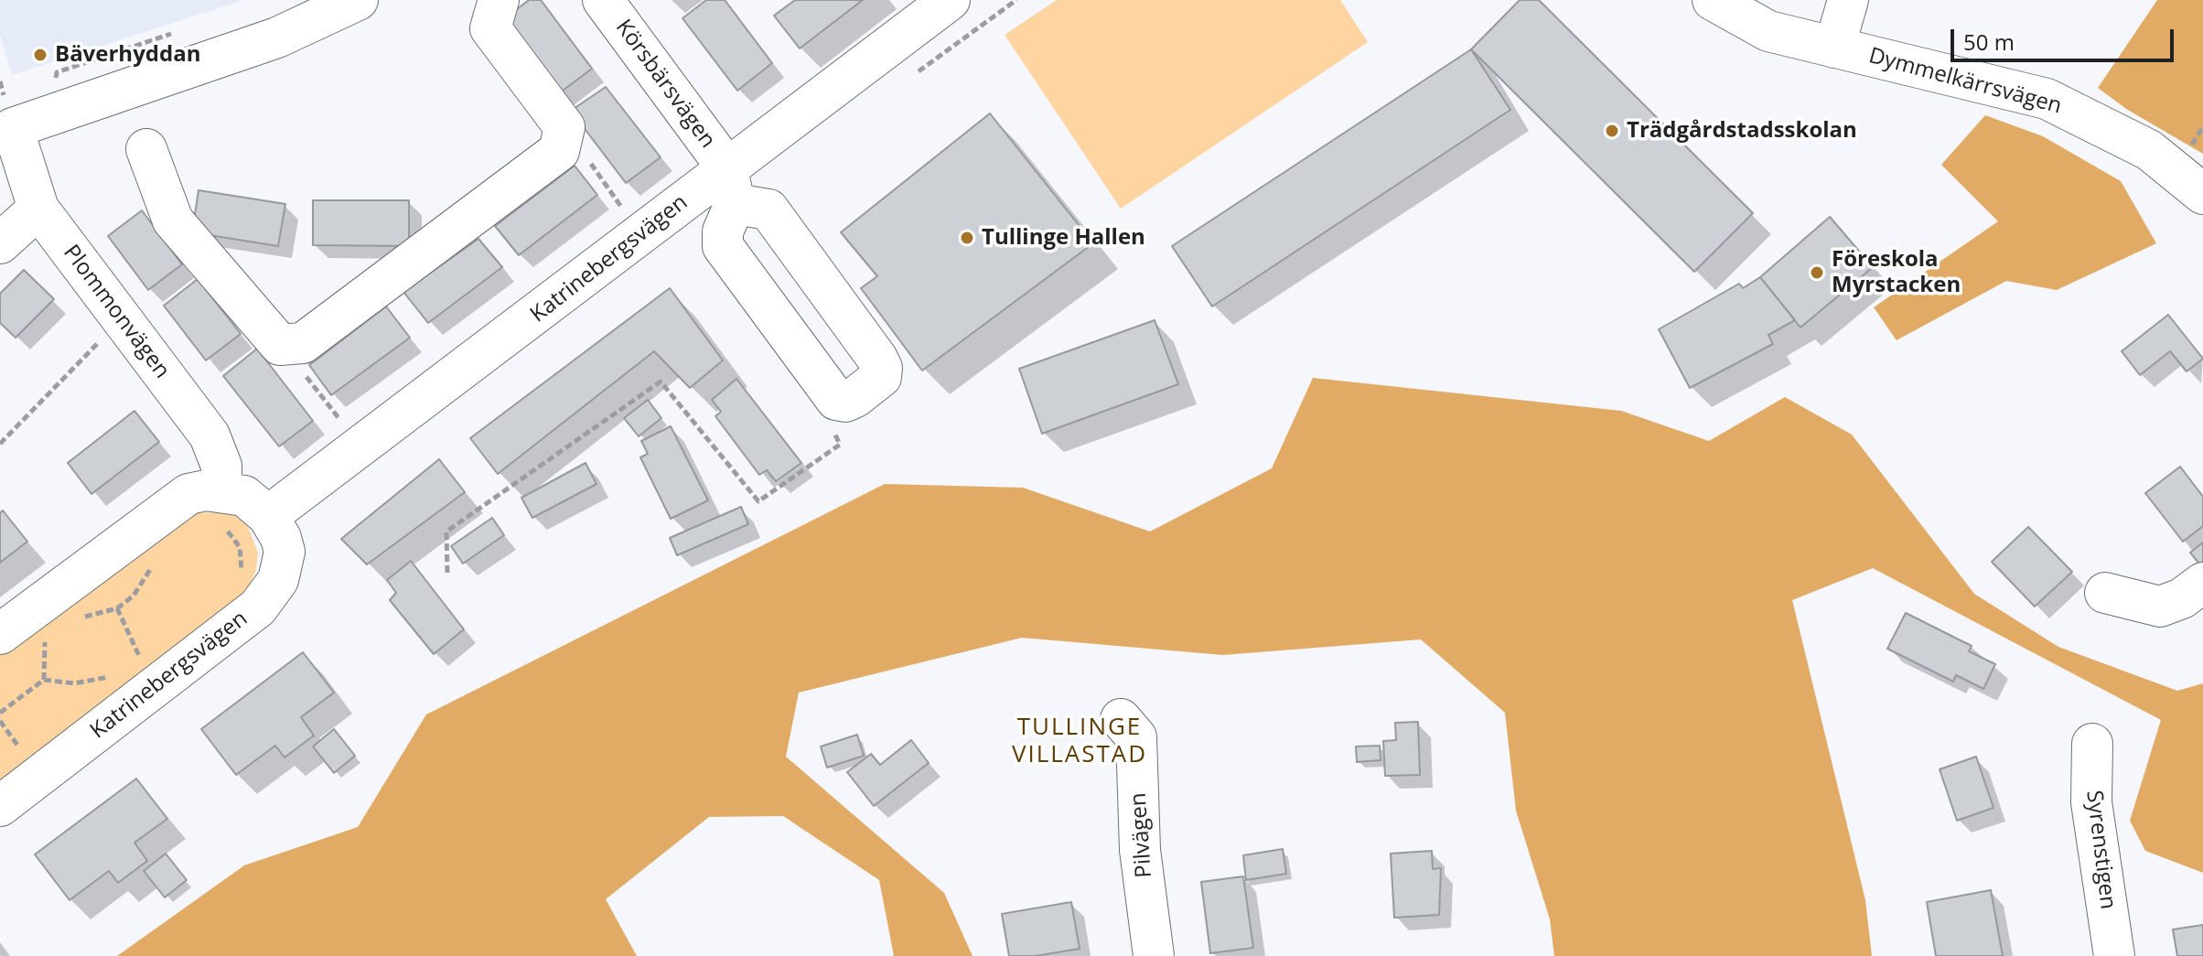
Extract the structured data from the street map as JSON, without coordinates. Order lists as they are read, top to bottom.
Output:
{
  "streets": {
    "street": [
      "Dymmelkärrsvägen",
      "Körsbärsvägen",
      "Katrinebergsvägen",
      "Plommonvägen",
      "Pilvägen",
      "Syrenstigen"
    ]
  },
  "crossings": [
    ["Körsbärsvägen", "Katrinebergsvägen"],
    ["Katrinebergsvägen", "Plommonvägen"]
  ],
  "districts": ["TULLINGE VILLASTAD"],
  "places": [
    "Bäverhyddan",
    "Trädgårdstadsskolan",
    "Tullinge Hallen",
    "Föreskola Myrstacken"
  ],
  "scale_bar": "50 m"
}
